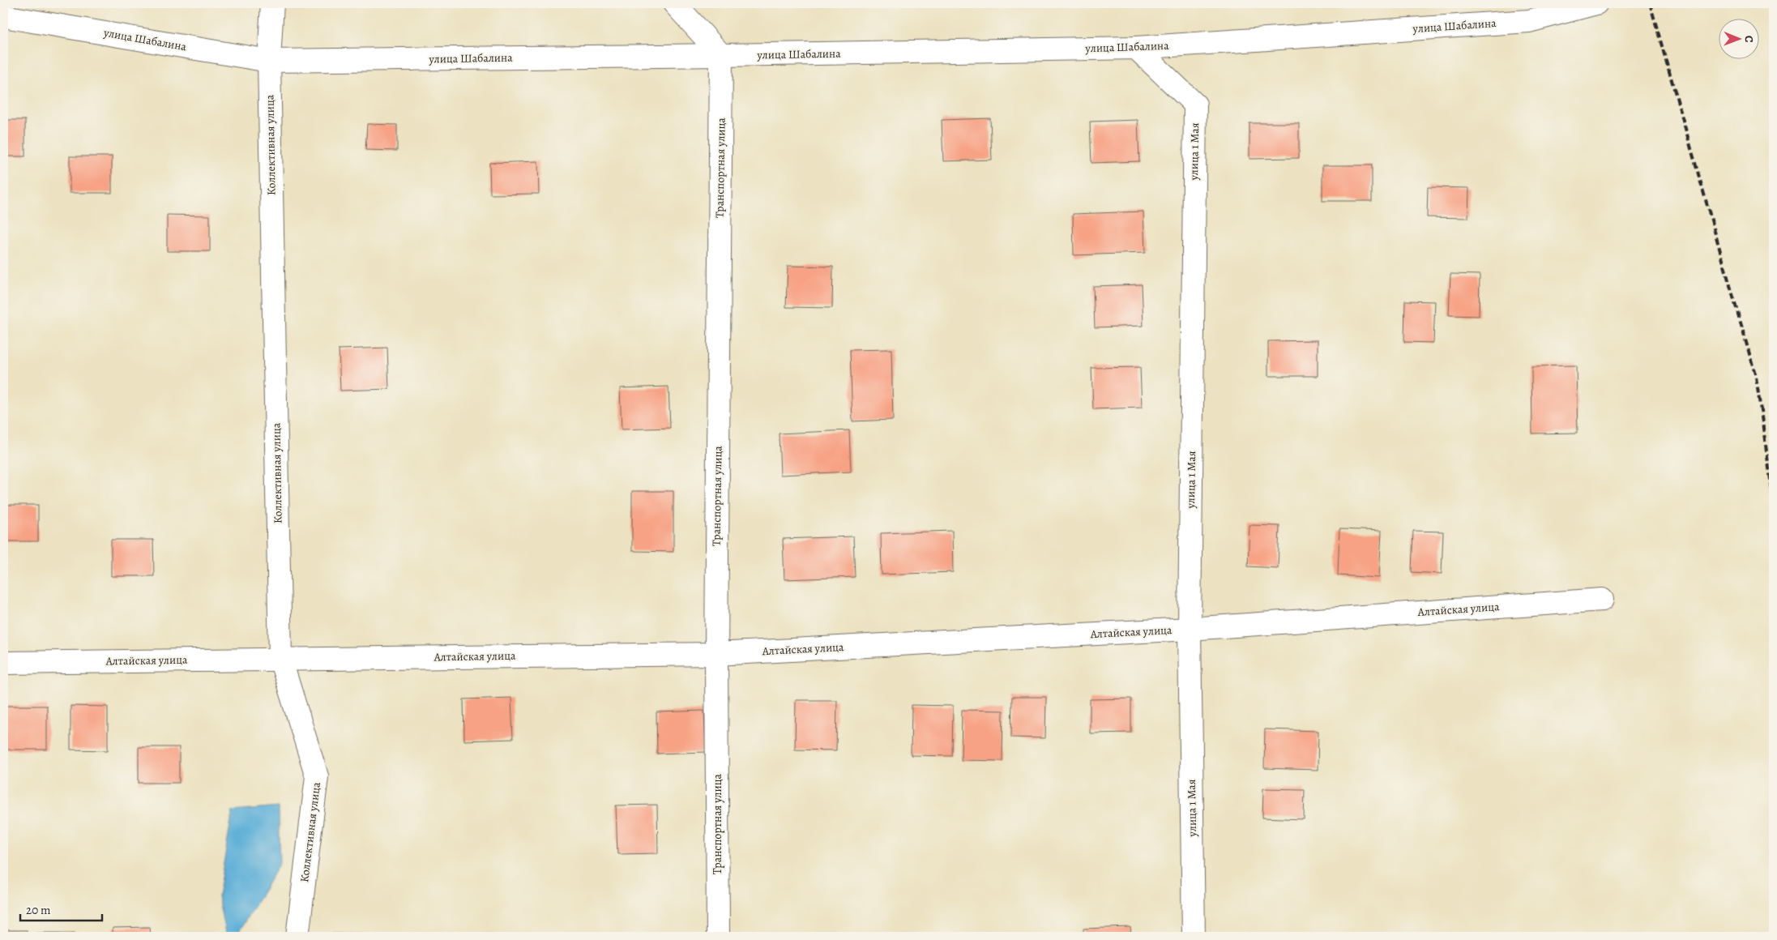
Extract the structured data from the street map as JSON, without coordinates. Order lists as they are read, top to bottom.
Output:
{
  "streets": {
    "street": [
      "улица Шабалина",
      "Коллективная улица",
      "улица 1 Мая",
      "Транспортная улица",
      "Алтайская улица"
    ]
  },
  "crossings": [
    ["улица Шабалина", "Коллективная улица"],
    ["улица Шабалина", "улица 1 Мая"],
    ["улица Шабалина", "Транспортная улица"],
    ["Коллективная улица", "Алтайская улица"],
    ["улица 1 Мая", "Алтайская улица"],
    ["Транспортная улица", "Алтайская улица"]
  ],
  "scale_bar": "20 m",
  "north": "right"
}
